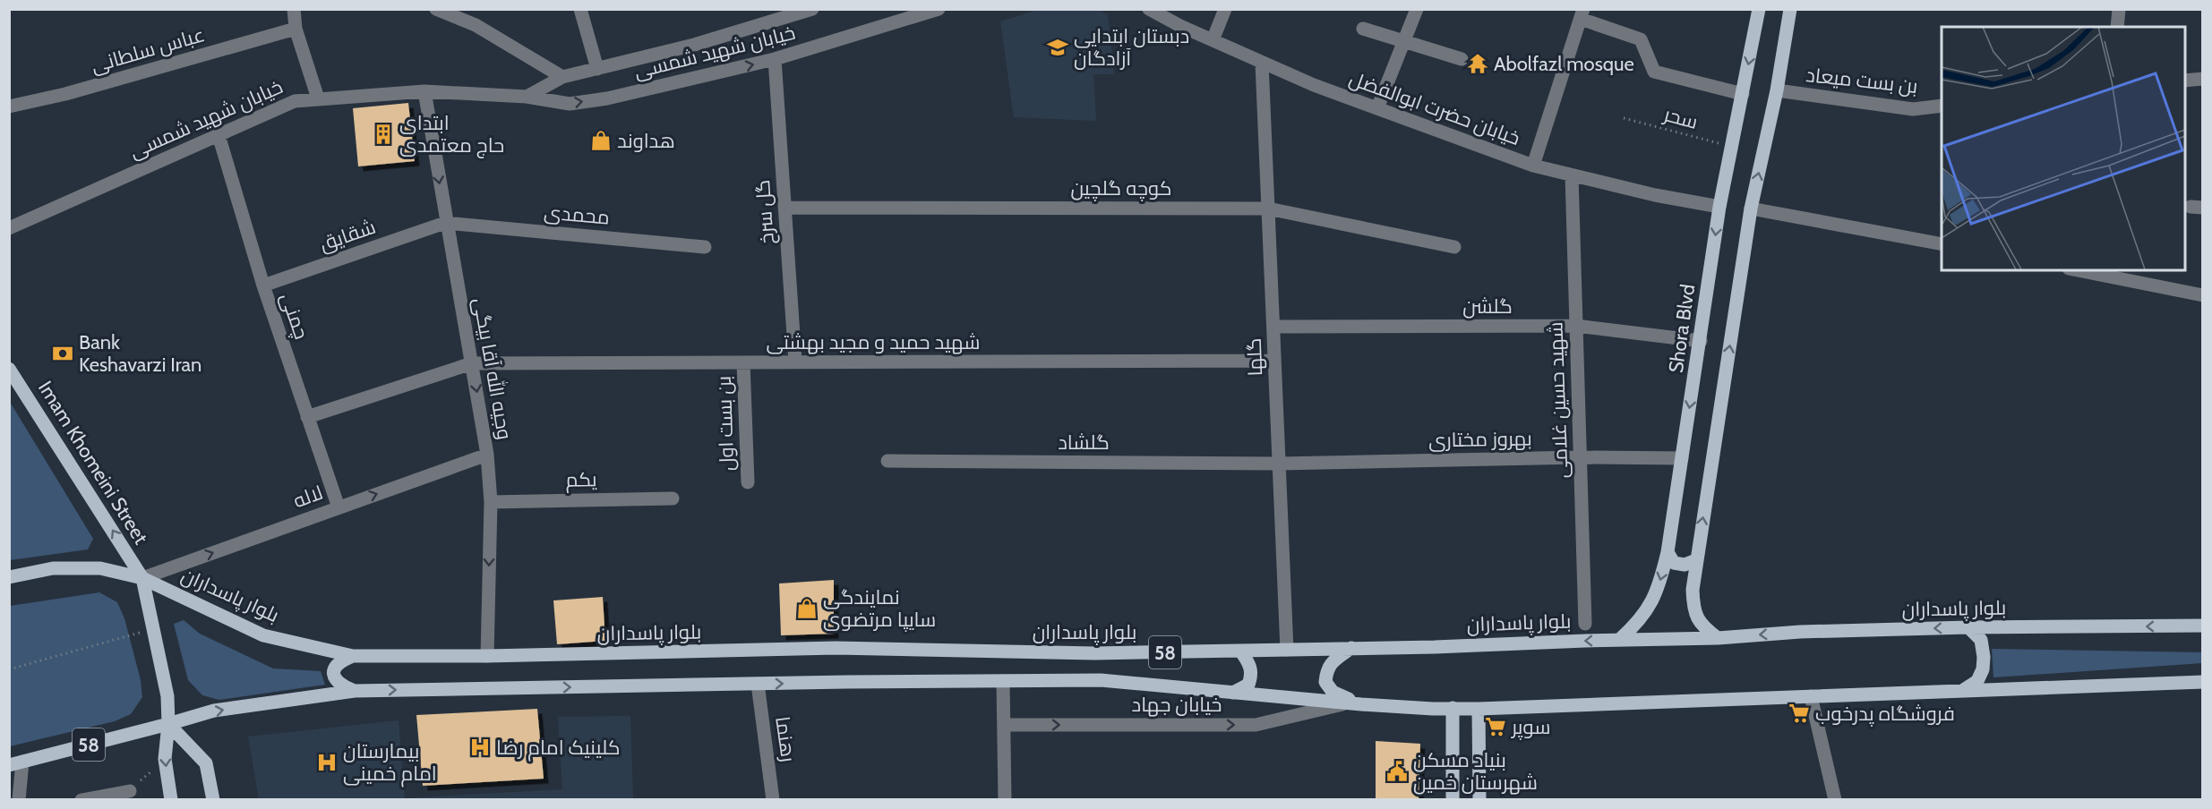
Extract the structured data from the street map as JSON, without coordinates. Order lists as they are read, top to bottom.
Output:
{
  "streets": {
    "main road": [
      "Shora Blvd",
      "Imam Khomeini Street",
      "بلوار پاسداران",
      "58"
    ],
    "street": [
      "عباس سلطانی",
      "خیابان شهید شمسی",
      "بن بست میعاد",
      "خیابان حضرت ابوالفضل",
      "کوچه گلچین",
      "گل سرخ",
      "محمدی",
      "شقایق",
      "گلشن",
      "چمنی",
      "شهید حمید و مجید بهشتی",
      "گلها",
      "وجیه الله آقا بیگی",
      "شهید حسین غلامی",
      "بن بست اول",
      "بهروز مختاری",
      "گلشاد",
      "یکم",
      "لاله",
      "خیابان جهاد",
      "رهنما"
    ],
    "path": ["سحر"]
  },
  "crossings": [
    ["خیابان شهید شمسی", "گل سرخ"],
    ["خیابان شهید شمسی", "چمنی"],
    ["خیابان شهید شمسی", "وجیه الله آقا بیگی"],
    ["خیابان حضرت ابوالفضل", "Shora Blvd"],
    ["خیابان حضرت ابوالفضل", "گلها"],
    ["خیابان حضرت ابوالفضل", "شهید حسین غلامی"],
    ["سحر", "Shora Blvd"],
    ["کوچه گلچین", "گل سرخ"],
    ["کوچه گلچین", "گلها"],
    ["گل سرخ", "شهید حمید و مجید بهشتی"],
    ["محمدی", "شقایق"],
    ["محمدی", "وجیه الله آقا بیگی"],
    ["شقایق", "چمنی"],
    ["شقایق", "وجیه الله آقا بیگی"],
    ["گلشن", "Shora Blvd"],
    ["گلشن", "گلها"],
    ["گلشن", "شهید حسین غلامی"],
    ["چمنی", "شهید حمید و مجید بهشتی"],
    ["چمنی", "لاله"],
    ["Shora Blvd", "بهروز مختاری"],
    ["Shora Blvd", "بلوار پاسداران"],
    ["شهید حمید و مجید بهشتی", "گلها"],
    ["شهید حمید و مجید بهشتی", "وجیه الله آقا بیگی"],
    ["شهید حمید و مجید بهشتی", "بن بست اول"],
    ["گلها", "بهروز مختاری"],
    ["گلها", "گلشاد"],
    ["گلها", "بلوار پاسداران"],
    ["وجیه الله آقا بیگی", "یکم"],
    ["وجیه الله آقا بیگی", "لاله"],
    ["وجیه الله آقا بیگی", "بلوار پاسداران"],
    ["شهید حسین غلامی", "بهروز مختاری"],
    ["بهروز مختاری", "گلشاد"],
    ["Imam Khomeini Street", "لاله"],
    ["Imam Khomeini Street", "بلوار پاسداران"],
    ["Imam Khomeini Street", "58"],
    ["لاله", "بلوار پاسداران"],
    ["لاله", "58"],
    ["بلوار پاسداران", "58"],
    ["58", "خیابان جهاد"],
    ["58", "رهنما"]
  ],
  "one_way": [
    "وجیه الله آقا بیگی",
    "Imam Khomeini Street",
    "لاله",
    "خیابان جهاد"
  ],
  "places": {
    "school or university": ["دبستان ابتدایی آزادگان"],
    "temple": ["Abolfazl mosque"],
    "building": ["ابتدای حاج معتمدی"],
    "shop": ["هداوند", "نمایندگی سایپا مرتضوی"],
    "bank": ["Bank Keshavarzi Iran"],
    "supermarket": ["فروشگاه پدرخوب", "سوپر"],
    "hospital": ["کلینیک امام رضا", "بیمارستان امام خمینی"],
    "public building": ["بنیاد مسکن شهرستان خمین"]
  }
}
